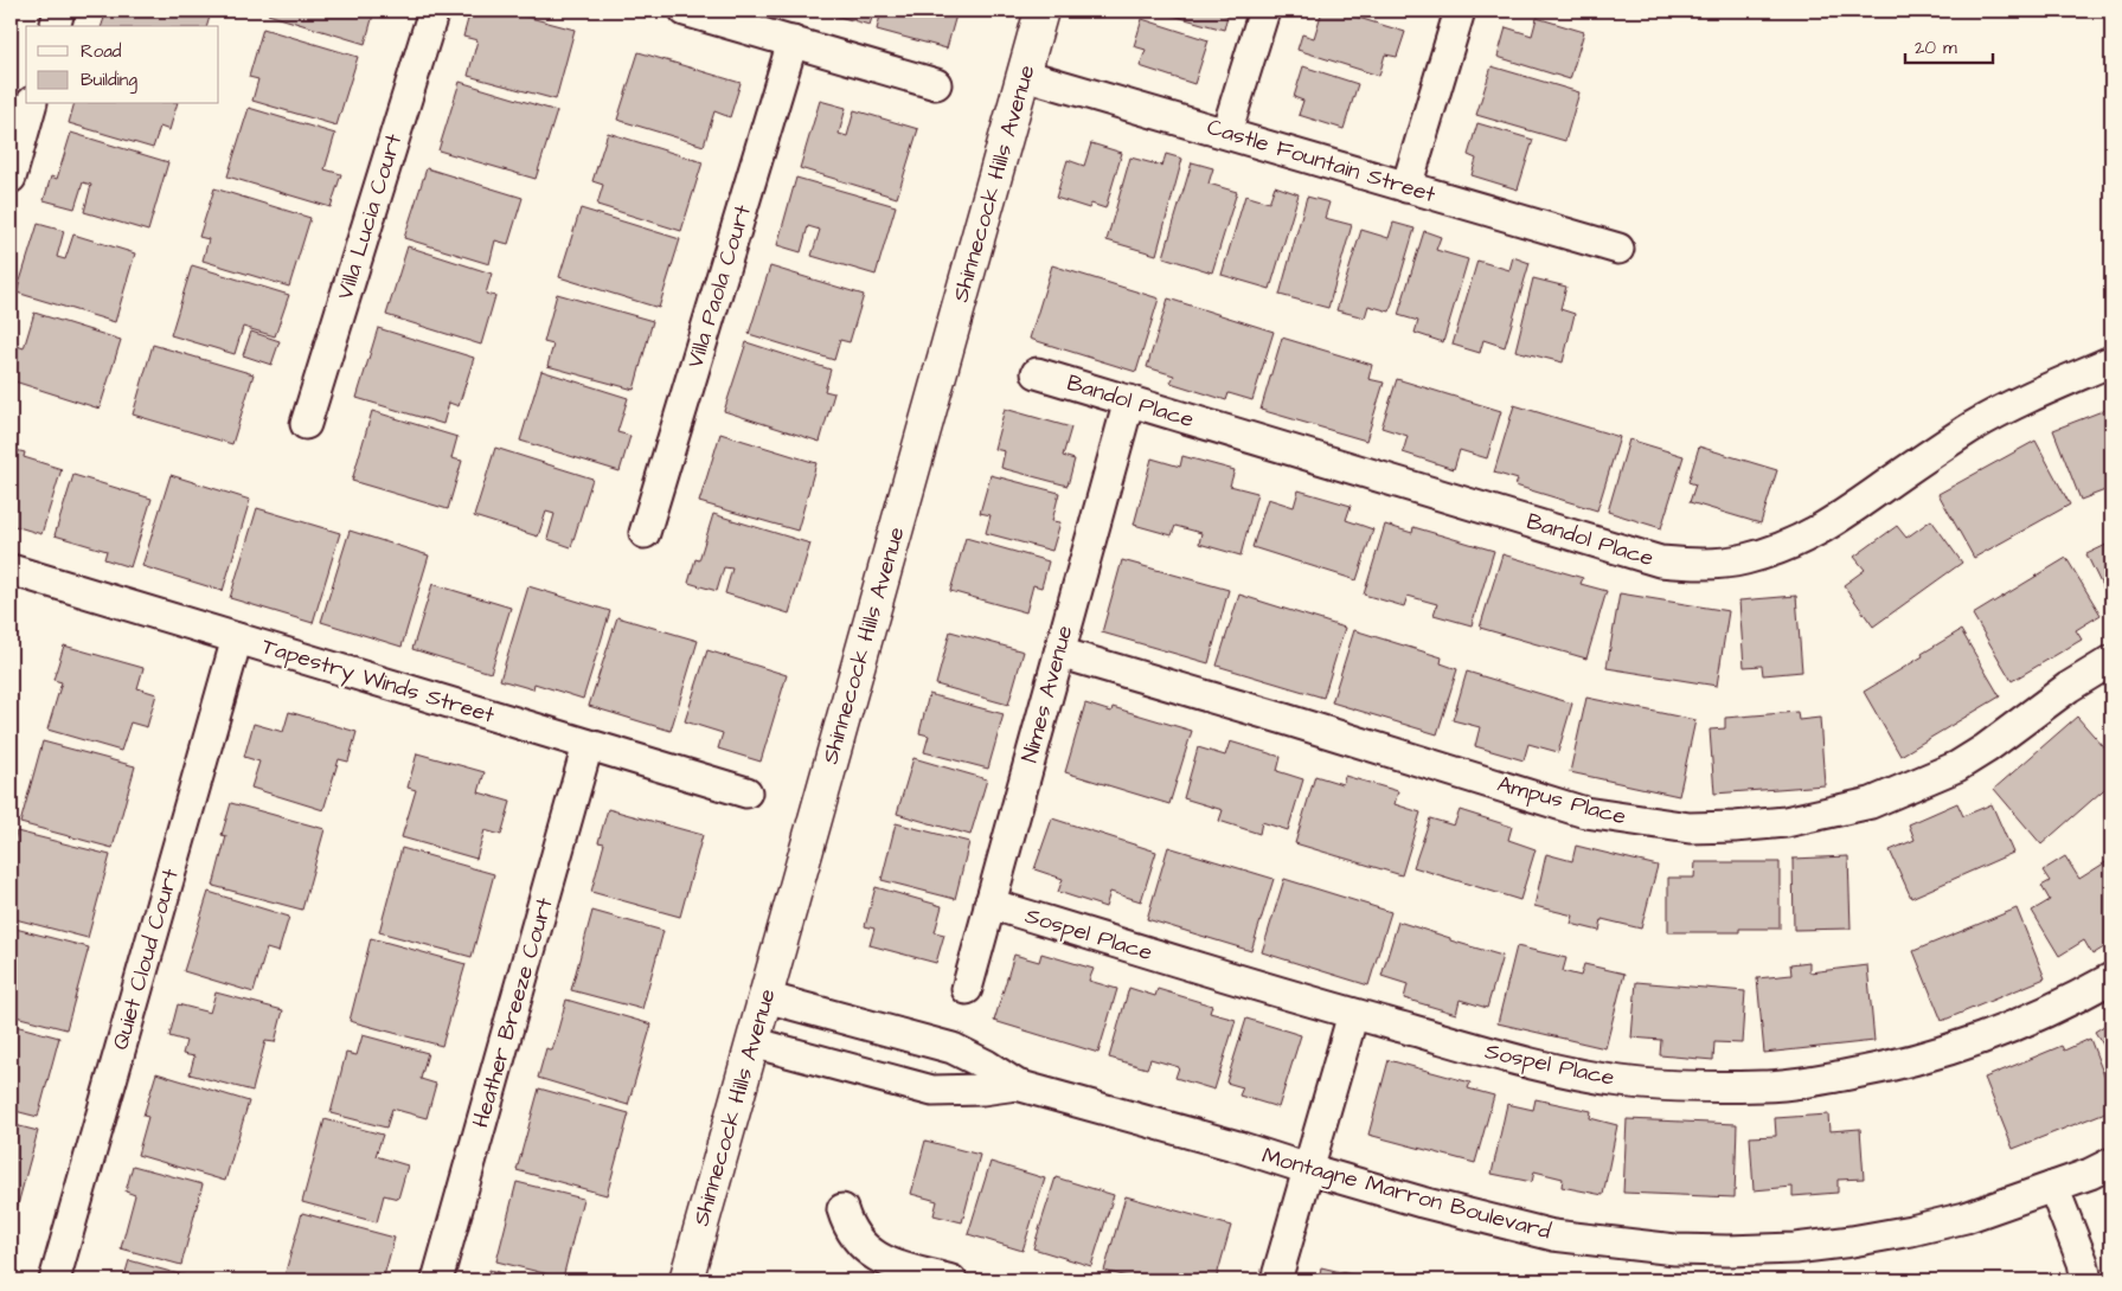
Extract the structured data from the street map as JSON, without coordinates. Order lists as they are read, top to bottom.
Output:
{
  "streets": {
    "street": [
      "Castle Fountain Street",
      "Shinnecock Hills Avenue",
      "Villa Lucia Court",
      "Villa Paola Court",
      "Bandol Place",
      "Tapestry Winds Street",
      "Nimes Avenue",
      "Ampus Place",
      "Sospel Place",
      "Quiet Cloud Court",
      "Heather Breeze Court",
      "Montagne Marron Boulevard"
    ]
  },
  "crossings": [
    ["Castle Fountain Street", "Shinnecock Hills Avenue"],
    ["Shinnecock Hills Avenue", "Montagne Marron Boulevard"],
    ["Bandol Place", "Nimes Avenue"],
    ["Tapestry Winds Street", "Quiet Cloud Court"],
    ["Tapestry Winds Street", "Heather Breeze Court"],
    ["Nimes Avenue", "Ampus Place"],
    ["Nimes Avenue", "Sospel Place"]
  ],
  "legend": ["Road", "Building"],
  "scale_bar": "20 m"
}
